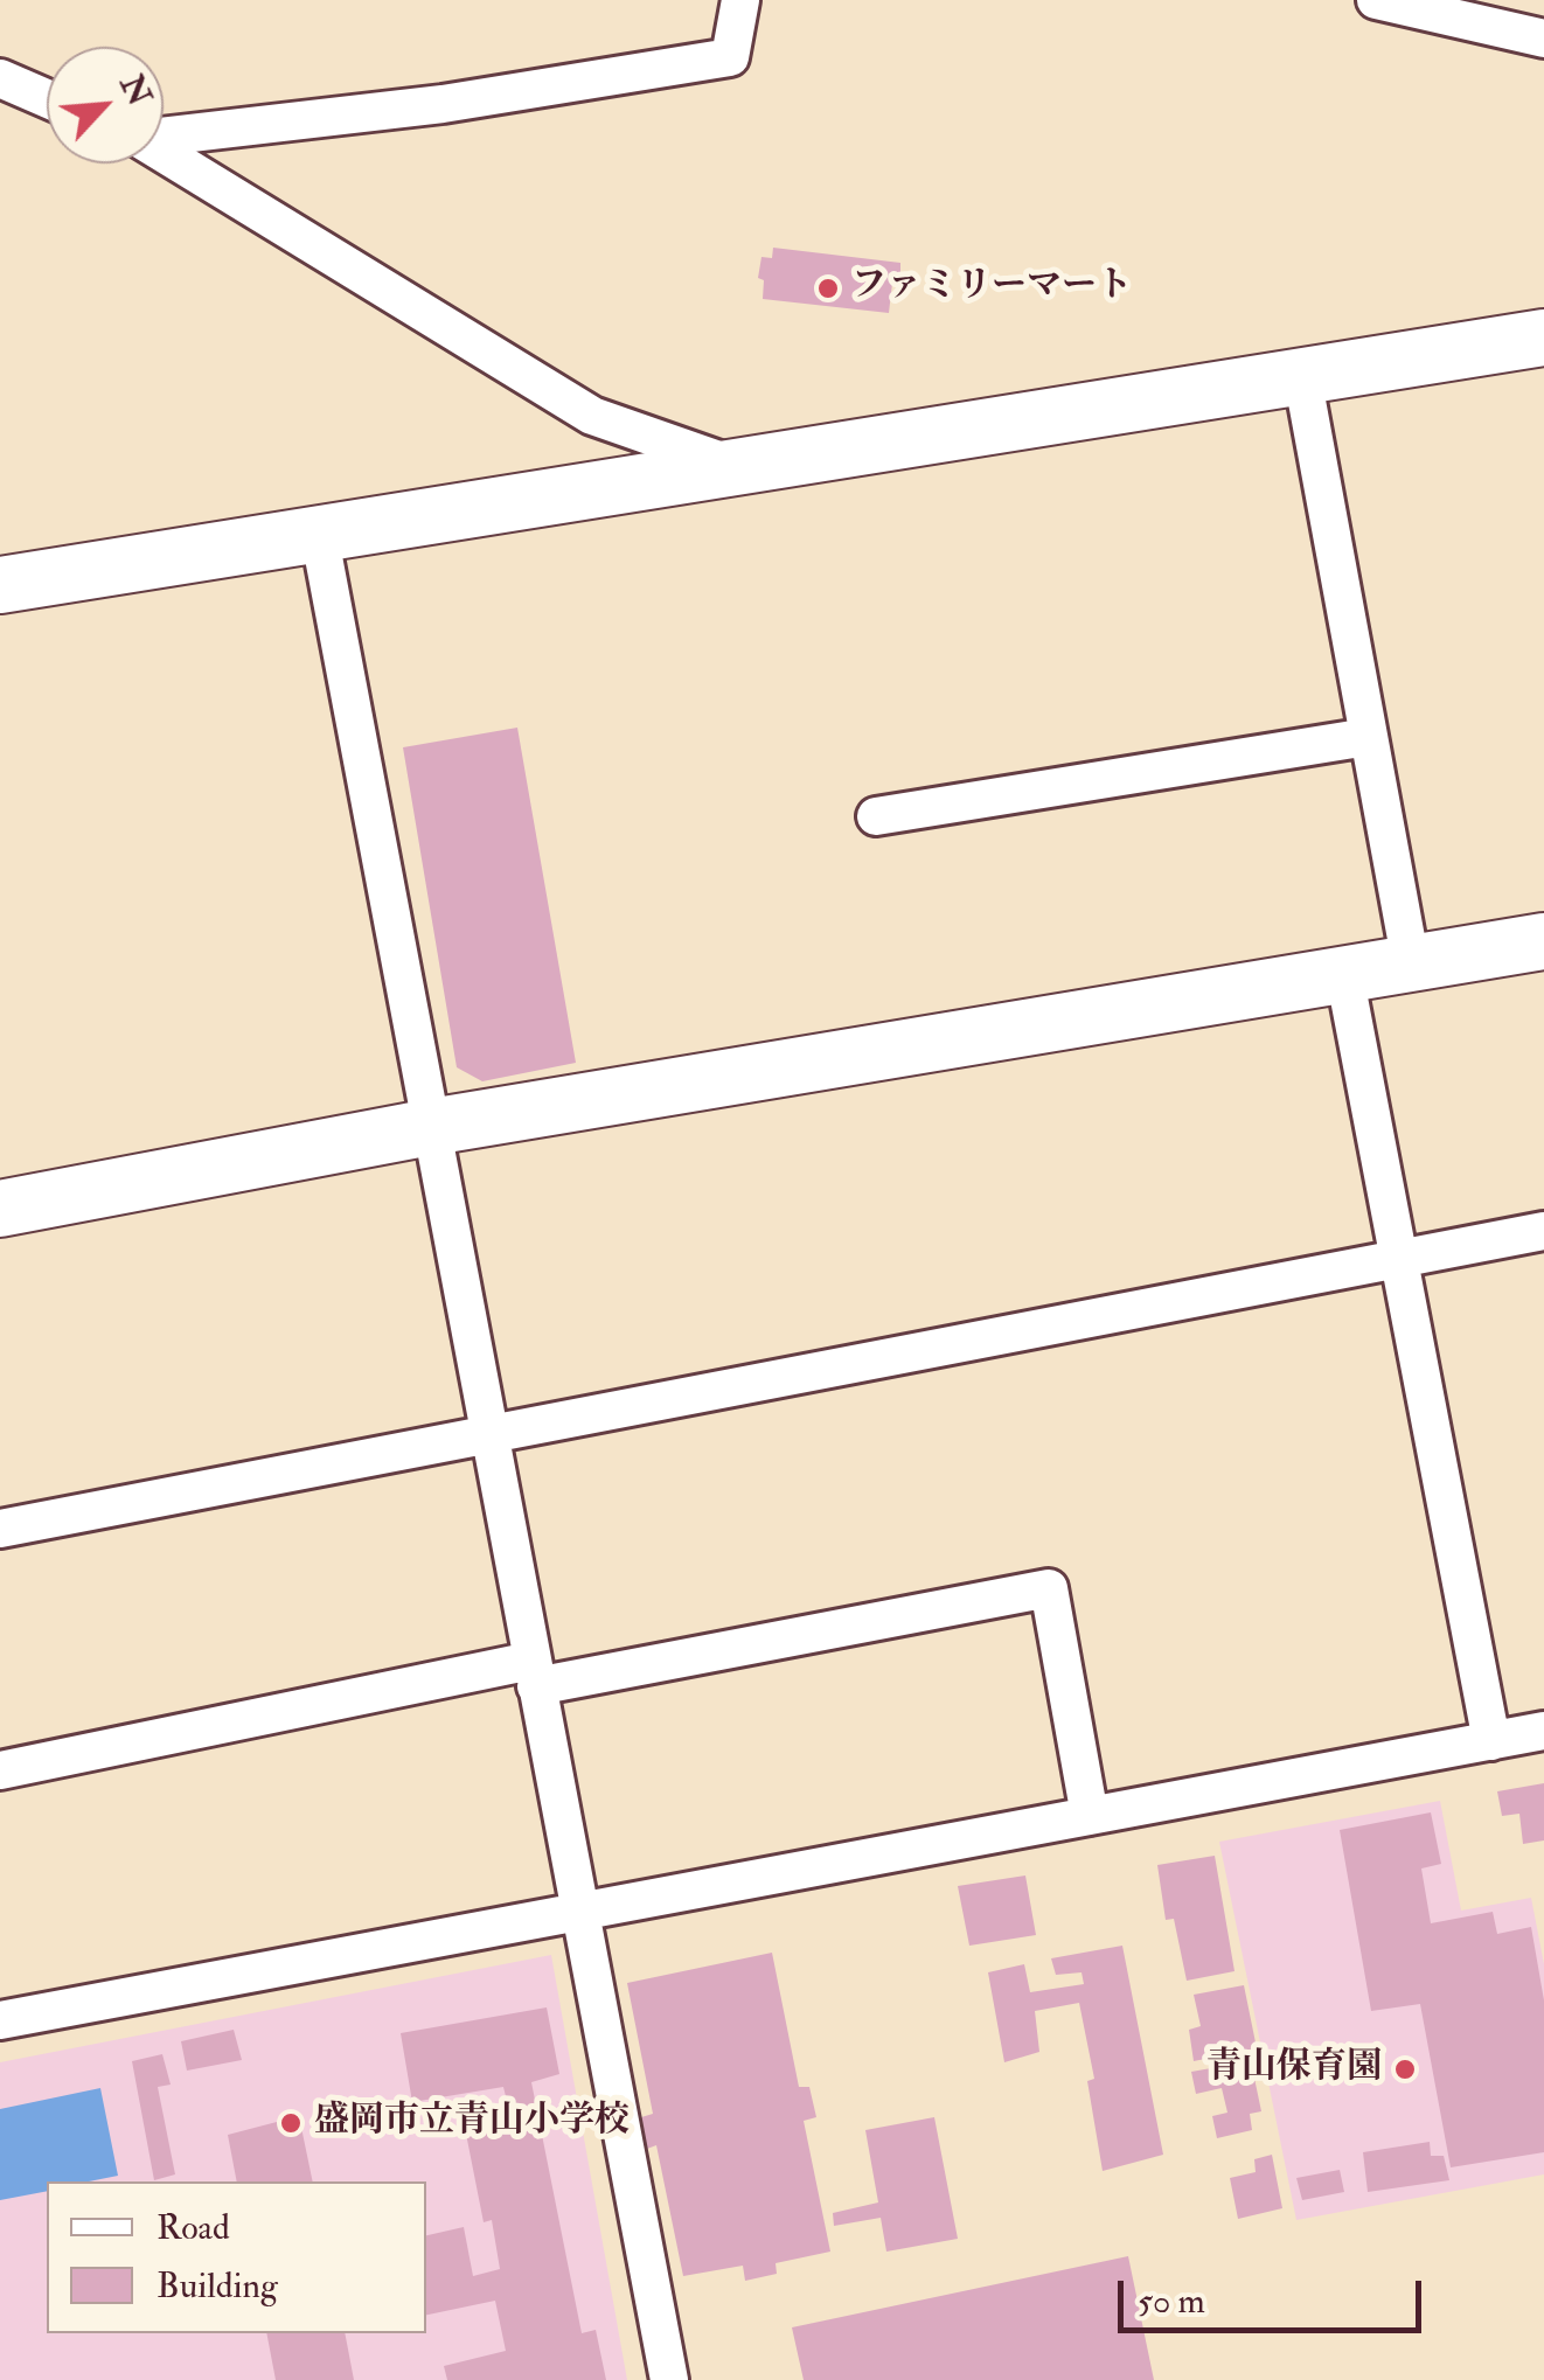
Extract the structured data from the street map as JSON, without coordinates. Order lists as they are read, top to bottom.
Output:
{
  "places": ["ファミリーマート", "青山保育園", "盛岡市立青山小学校"],
  "legend": ["Road", "Building"],
  "scale_bar": "50 m",
  "north": "top right"
}
